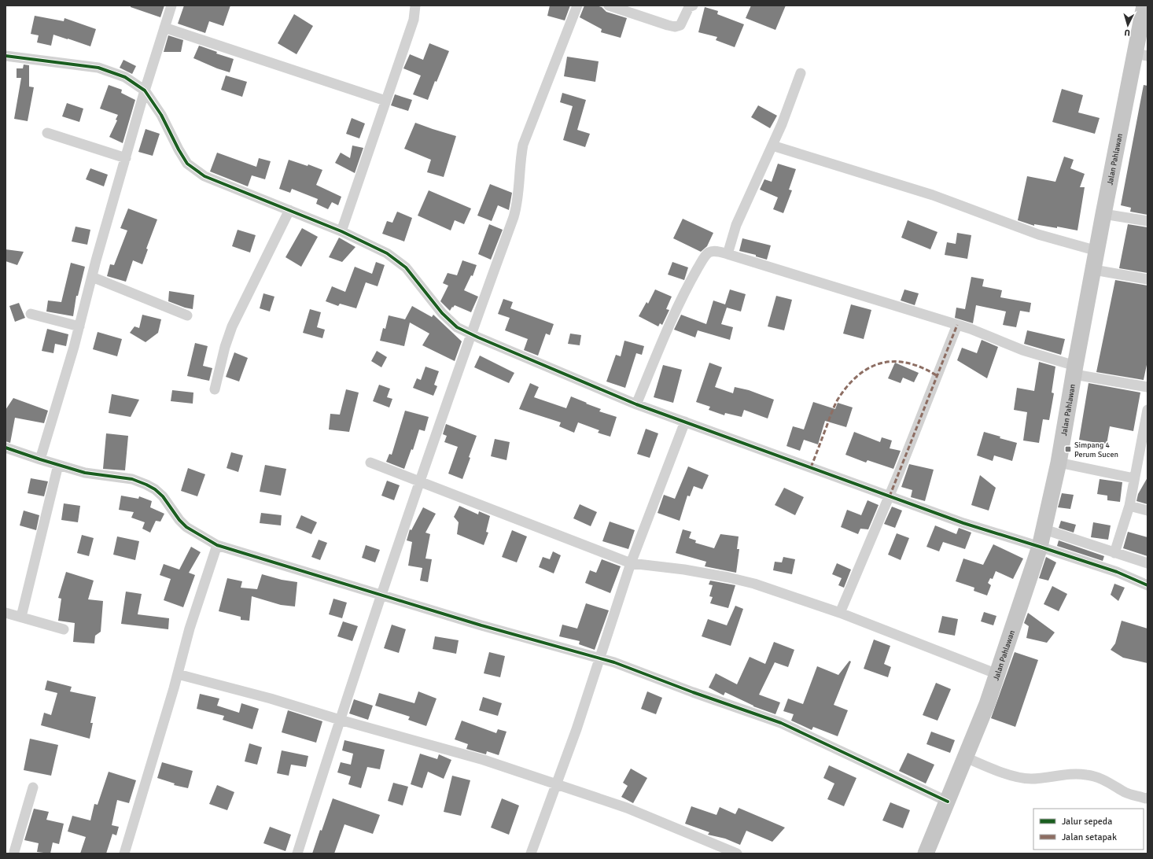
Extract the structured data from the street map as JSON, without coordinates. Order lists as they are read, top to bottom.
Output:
{
  "streets": {
    "main road": ["Jalan Pahlawan"]
  },
  "places": {
    "transit": ["Simpang 4 Perum Sucen"]
  },
  "legend": ["Jalur sepeda", "Jalan setapak"],
  "north": "bottom"
}
